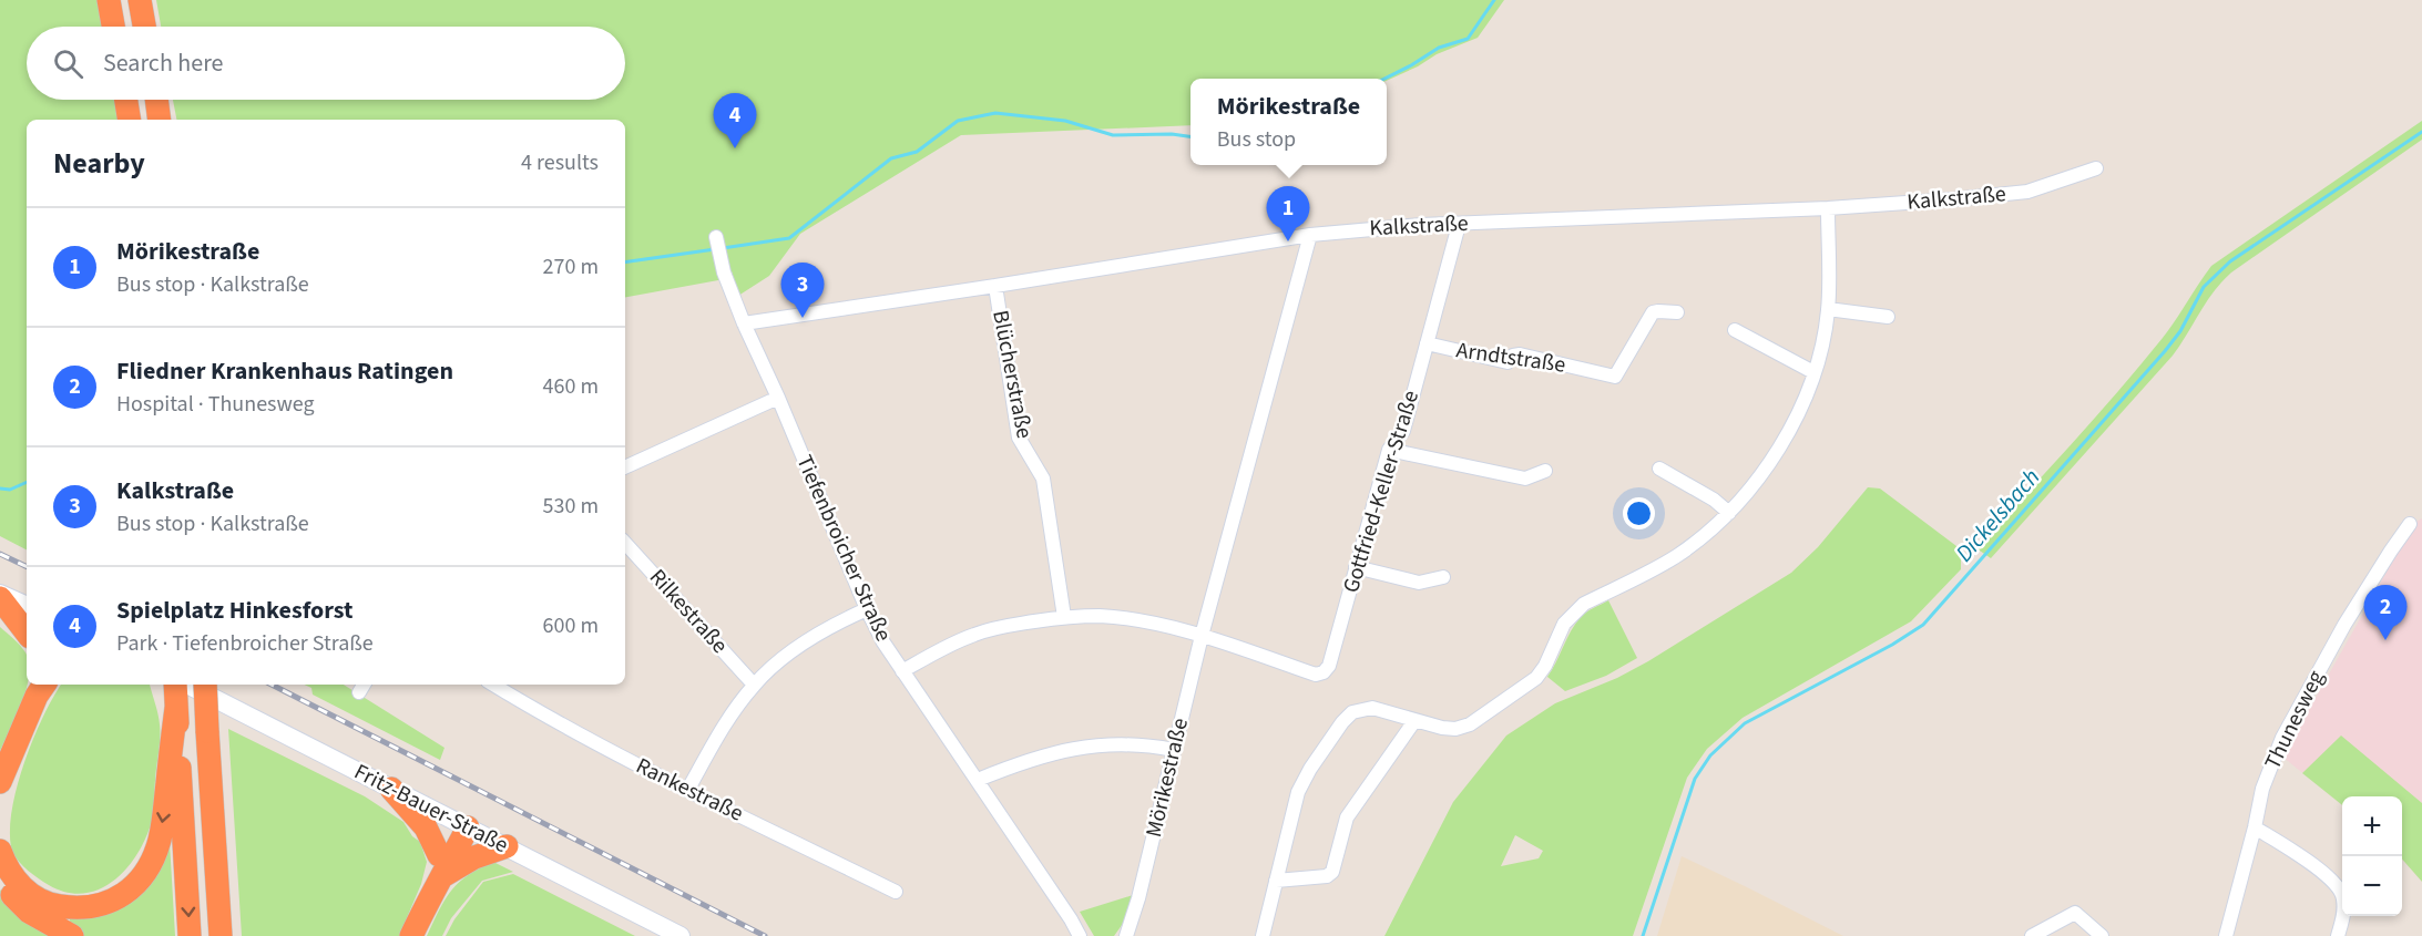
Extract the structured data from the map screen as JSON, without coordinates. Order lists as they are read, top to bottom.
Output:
{
  "streets": {
    "main road": ["Fritz-Bauer-Straße"],
    "street": [
      "Kalkstraße",
      "Arndtstraße",
      "Blücherstraße",
      "Gottfried-Keller-Straße",
      "Tiefenbroicher Straße",
      "Rilkestraße",
      "Thunesweg",
      "Mörikestraße",
      "Rankestraße"
    ]
  },
  "crossings": [
    ["Kalkstraße", "Blücherstraße"],
    ["Kalkstraße", "Gottfried-Keller-Straße"],
    ["Kalkstraße", "Tiefenbroicher Straße"],
    ["Kalkstraße", "Mörikestraße"],
    ["Arndtstraße", "Gottfried-Keller-Straße"],
    ["Gottfried-Keller-Straße", "Mörikestraße"]
  ],
  "water": ["Dickelsbach"],
  "page": {
    "search": "Search here",
    "popup": ["Mörikestraße", "Bus stop"],
    "pins": [
      "4",
      "1",
      "3",
      "2"
    ],
    "heading": ["Nearby", "4 results"],
    "list": [
      {
        "mark": "1",
        "name": "Mörikestraße",
        "note": "Bus stop · Kalkstraße",
        "value": "270 m"
      },
      {
        "mark": "2",
        "name": "Fliedner Krankenhaus Ratingen",
        "note": "Hospital · Thunesweg",
        "value": "460 m"
      },
      {
        "mark": "3",
        "name": "Kalkstraße",
        "note": "Bus stop · Kalkstraße",
        "value": "530 m"
      },
      {
        "mark": "4",
        "name": "Spielplatz Hinkesforst",
        "note": "Park · Tiefenbroicher Straße",
        "value": "600 m"
      }
    ],
    "map_buttons": ["+", "−"]
  }
}
